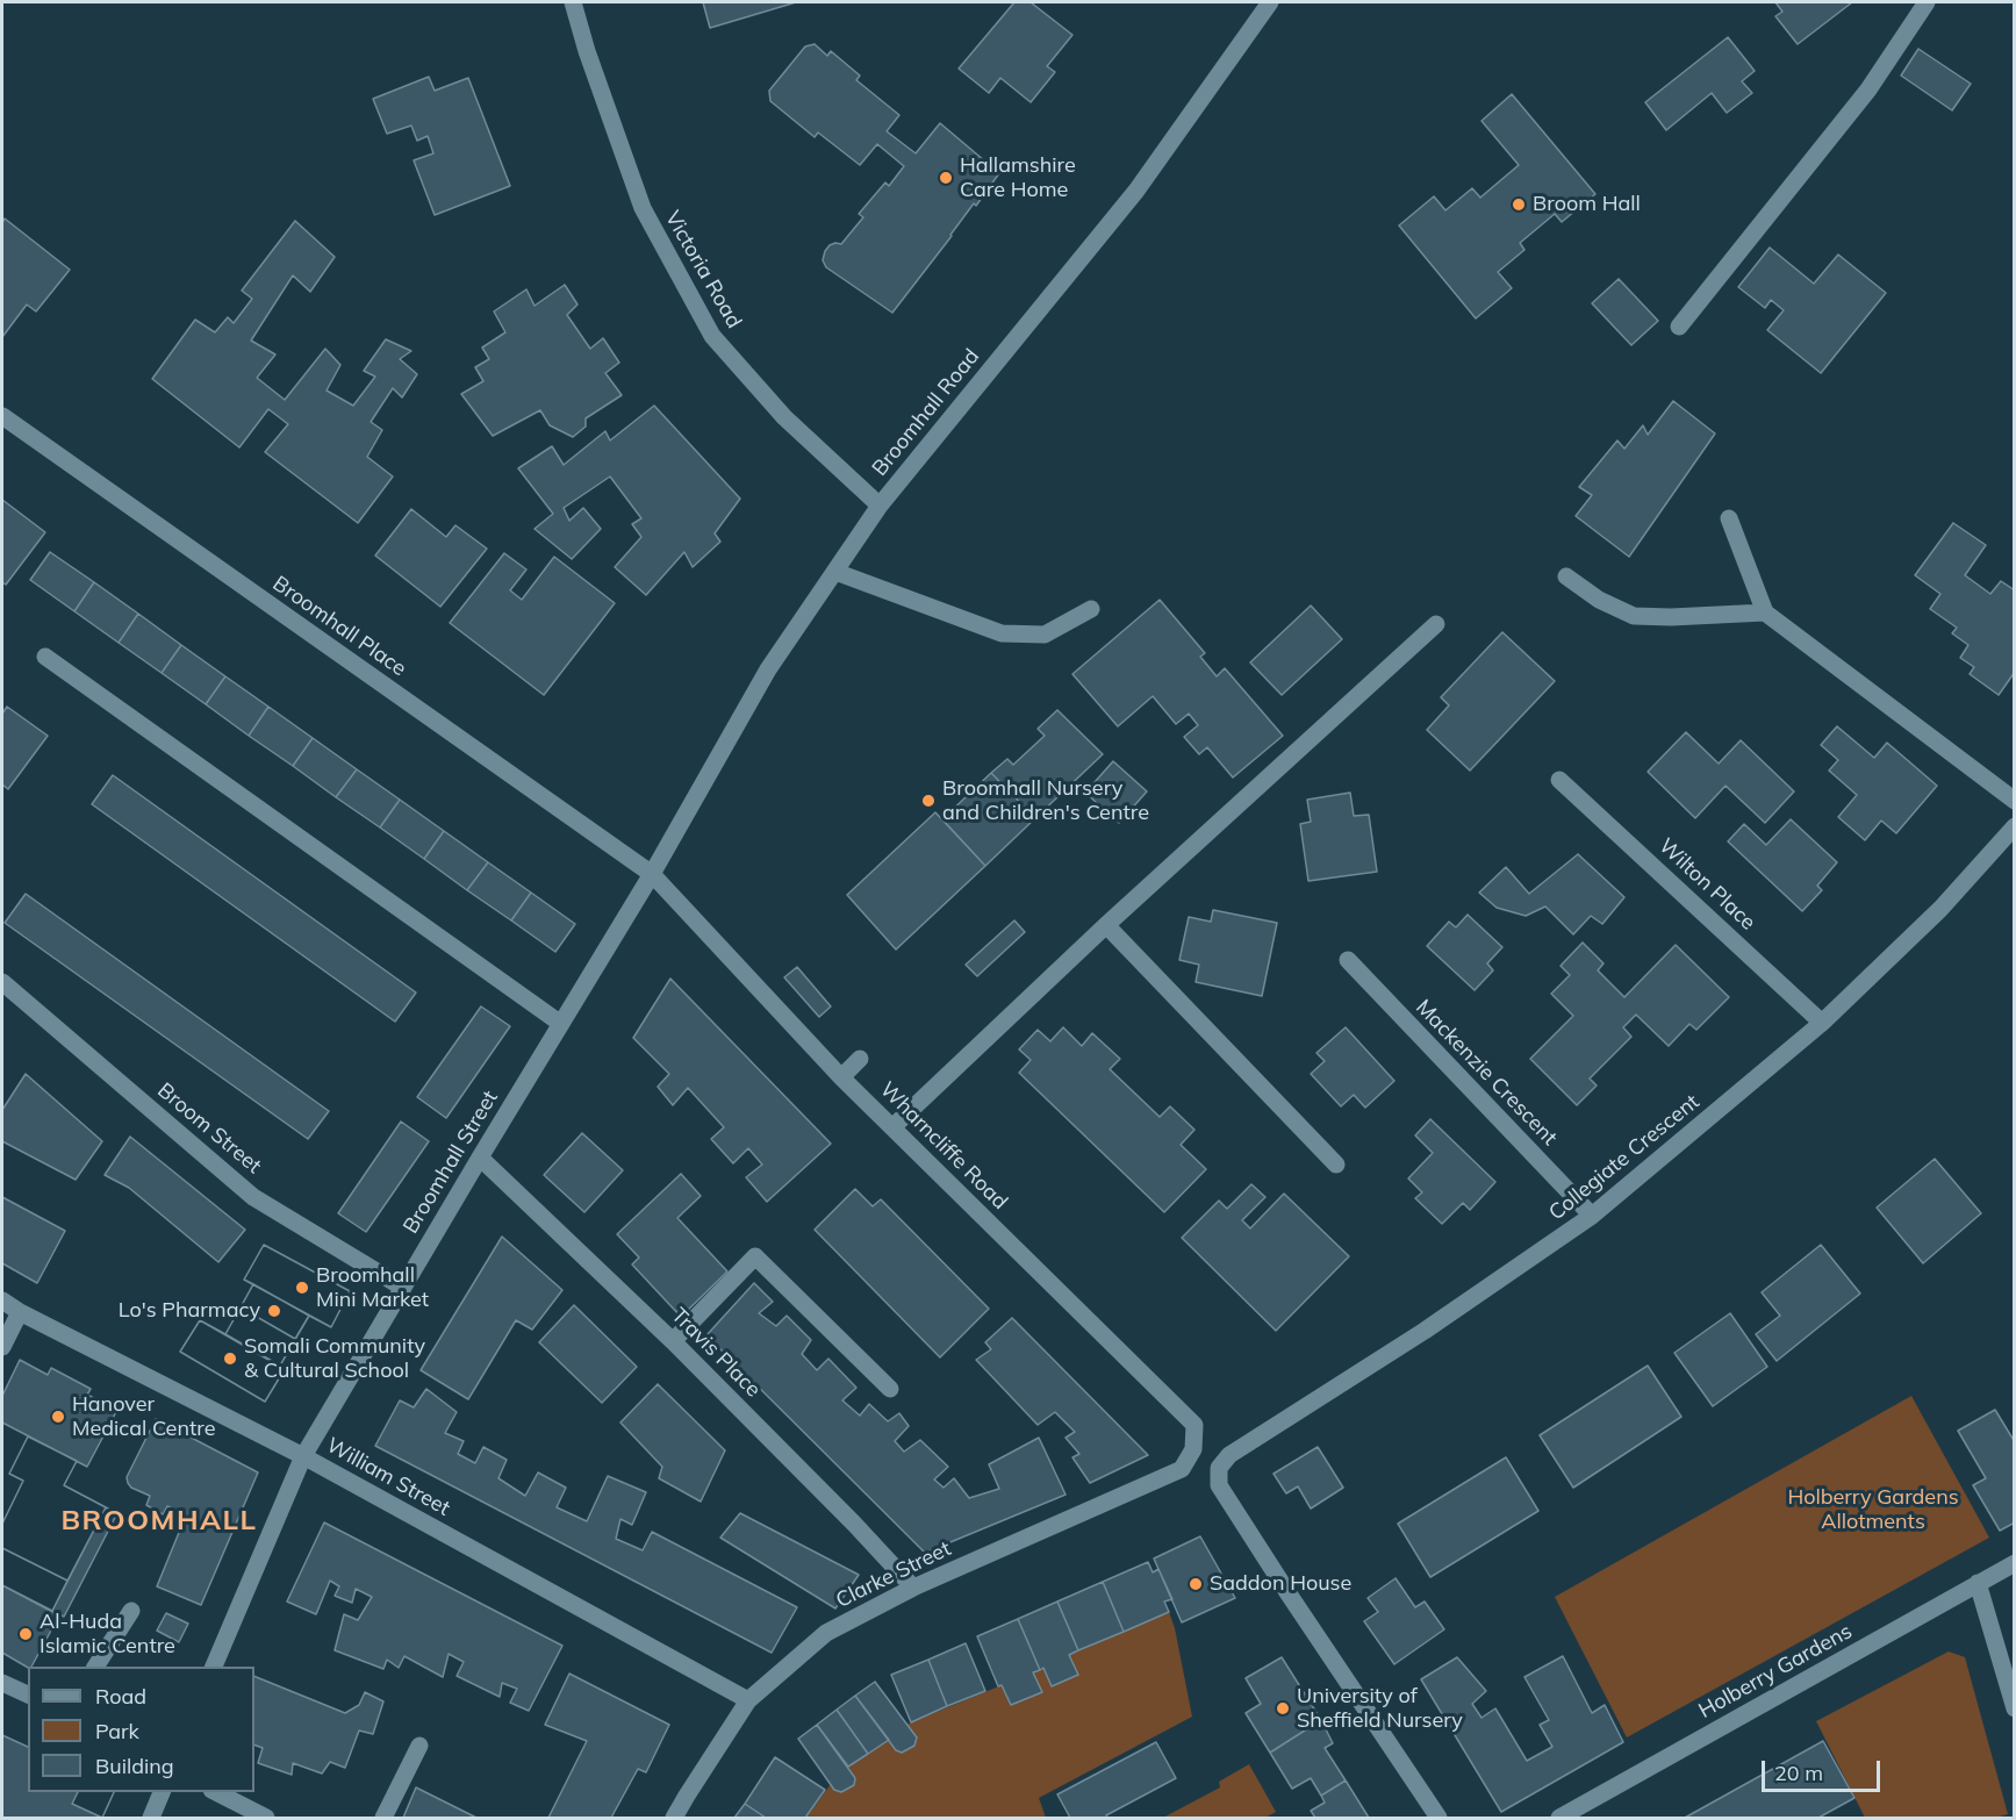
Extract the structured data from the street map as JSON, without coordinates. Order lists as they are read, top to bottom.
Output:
{
  "streets": {
    "street": [
      "Victoria Road",
      "Broomhall Road",
      "Broomhall Place",
      "Wilton Place",
      "Mackenzie Crescent",
      "Broom Street",
      "Wharncliffe Road",
      "Collegiate Crescent",
      "Broomhall Street",
      "Travis Place",
      "William Street",
      "Clarke Street",
      "Holberry Gardens"
    ]
  },
  "crossings": [
    ["Victoria Road", "Broomhall Road"],
    ["Broomhall Road", "Broomhall Place"],
    ["Broomhall Road", "Wharncliffe Road"],
    ["Broomhall Road", "Broomhall Street"],
    ["Broomhall Place", "Wharncliffe Road"],
    ["Broomhall Place", "Broomhall Street"],
    ["Wilton Place", "Collegiate Crescent"],
    ["Mackenzie Crescent", "Collegiate Crescent"],
    ["Broom Street", "Broomhall Street"],
    ["Wharncliffe Road", "Broomhall Street"],
    ["Wharncliffe Road", "Clarke Street"],
    ["Broomhall Street", "Travis Place"],
    ["Broomhall Street", "William Street"],
    ["Travis Place", "Clarke Street"],
    ["William Street", "Clarke Street"]
  ],
  "districts": ["BROOMHALL"],
  "parks": ["Holberry Gardens Allotments"],
  "places": [
    "Hallamshire Care Home",
    "Broom Hall",
    "Broomhall Nursery and Children's Centre",
    "Broomhall Mini Market",
    "Lo's Pharmacy",
    "Somali Community & Cultural School",
    "Hanover Medical Centre",
    "Saddon House",
    "Al-Huda Islamic Centre",
    "University of Sheffield Nursery"
  ],
  "legend": ["Road", "Park", "Building"],
  "scale_bar": "20 m"
}
